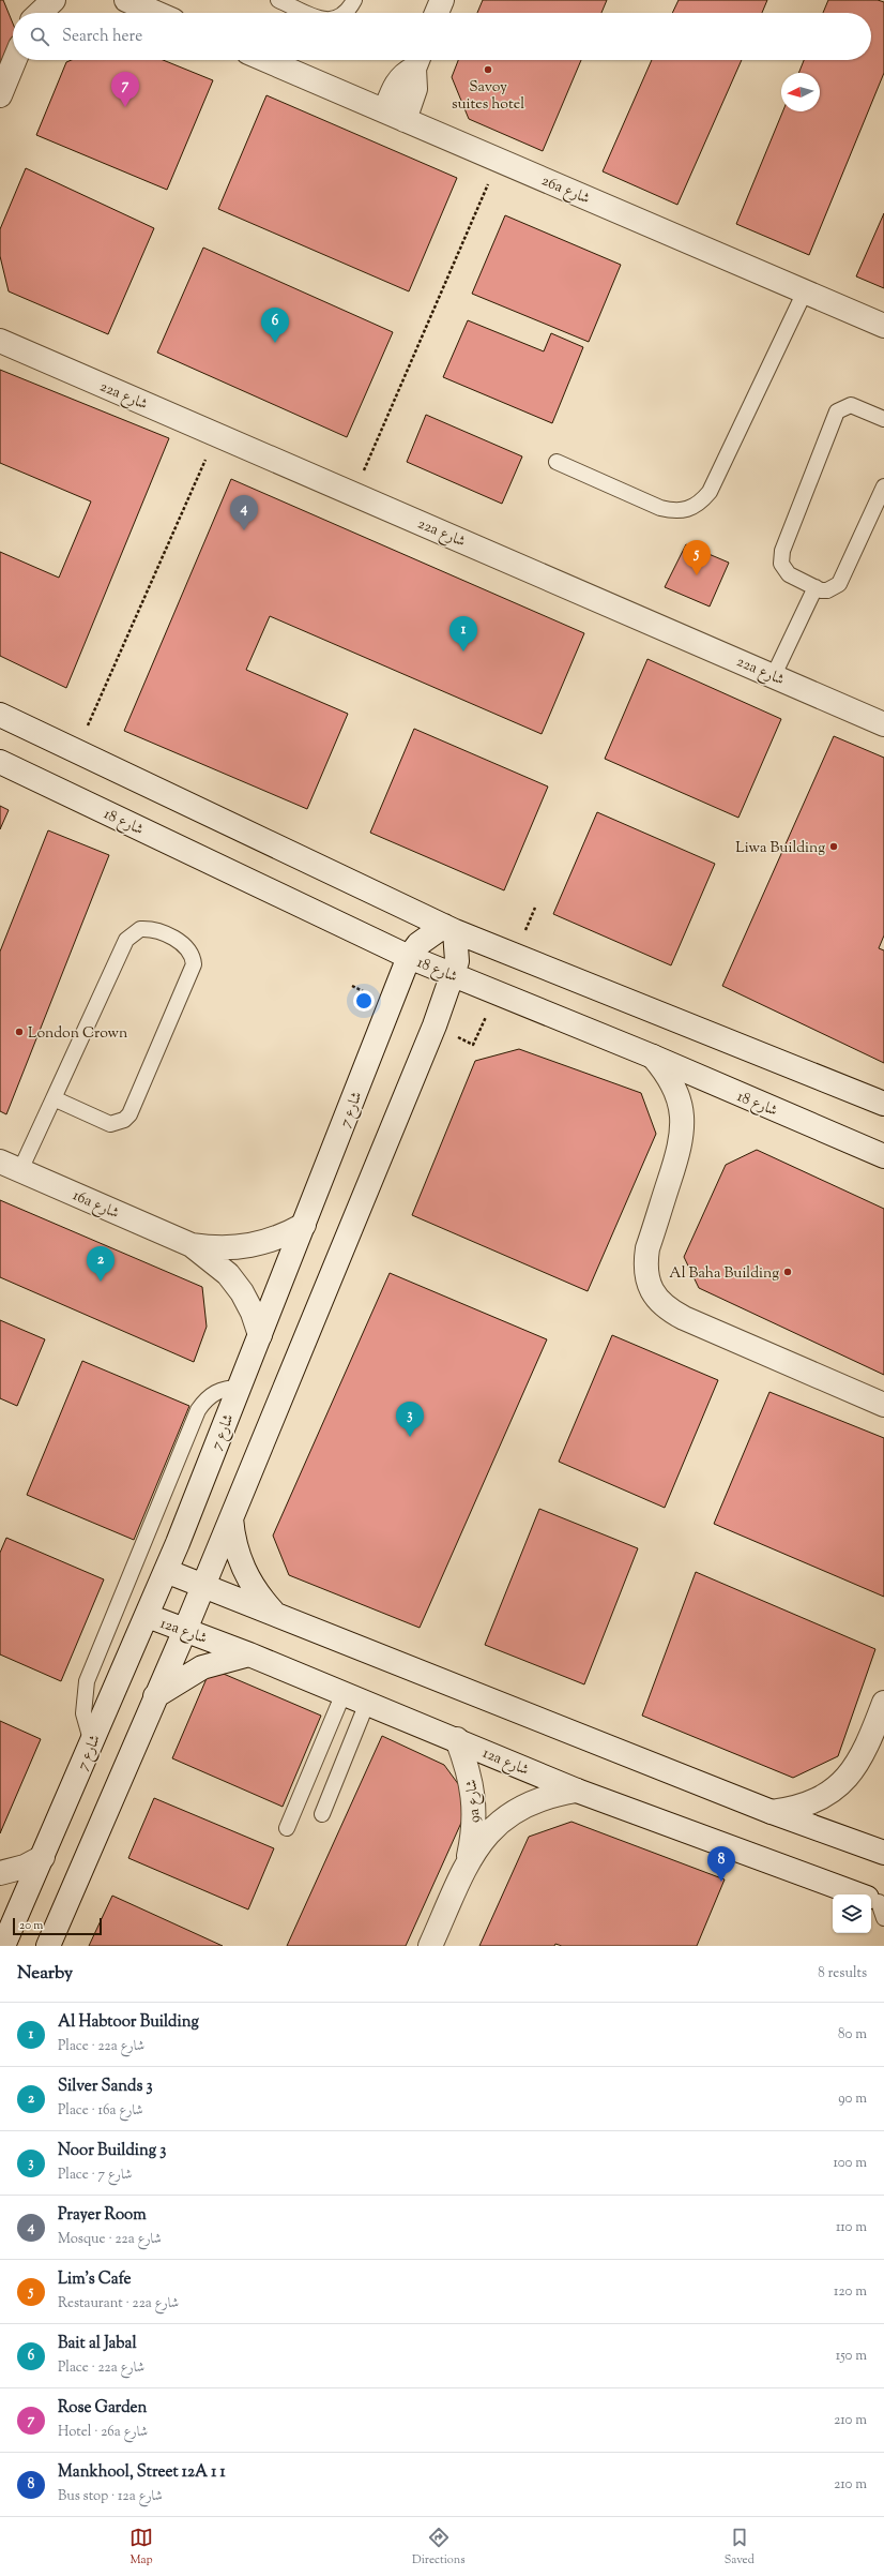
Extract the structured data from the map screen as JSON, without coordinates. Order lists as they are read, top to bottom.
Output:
{
  "streets": {
    "street": [
      "26a شارع",
      "22a شارع",
      "شارع 18",
      "شارع 7",
      "16a شارع",
      "12a شارع",
      "9a شارع"
    ]
  },
  "crossings": [
    ["شارع 18", "شارع 7"],
    ["شارع 7", "16a شارع"],
    ["شارع 7", "12a شارع"],
    ["12a شارع", "9a شارع"]
  ],
  "places": [
    "Savoy suites hotel",
    "Liwa Building",
    "London Crown",
    "Al Baha Building"
  ],
  "scale_bar": "20 m",
  "north": "left",
  "page": {
    "search": "Search here",
    "pins": [
      "7",
      "6",
      "4",
      "5",
      "1",
      "2",
      "3",
      "8"
    ],
    "scale": "20 m",
    "heading": ["Nearby", "8 results"],
    "list": [
      {
        "mark": "1",
        "name": "Al Habtoor Building",
        "note": "Place · 22a شارع",
        "value": "80 m"
      },
      {
        "mark": "2",
        "name": "Silver Sands 3",
        "note": "Place · 16a شارع",
        "value": "90 m"
      },
      {
        "mark": "3",
        "name": "Noor Building 3",
        "note": "Place · شارع 7",
        "value": "100 m"
      },
      {
        "mark": "4",
        "name": "Prayer Room",
        "note": "Mosque · 22a شارع",
        "value": "110 m"
      },
      {
        "mark": "5",
        "name": "Lim's Cafe",
        "note": "Restaurant · 22a شارع",
        "value": "120 m"
      },
      {
        "mark": "6",
        "name": "Bait al Jabal",
        "note": "Place · 22a شارع",
        "value": "150 m"
      },
      {
        "mark": "7",
        "name": "Rose Garden",
        "note": "Hotel · 26a شارع",
        "value": "210 m"
      },
      {
        "mark": "8",
        "name": "Mankhool, Street 12A 1 1",
        "note": "Bus stop · 12a شارع",
        "value": "210 m"
      }
    ],
    "nav": ["Map", "Directions", "Saved"]
  }
}
